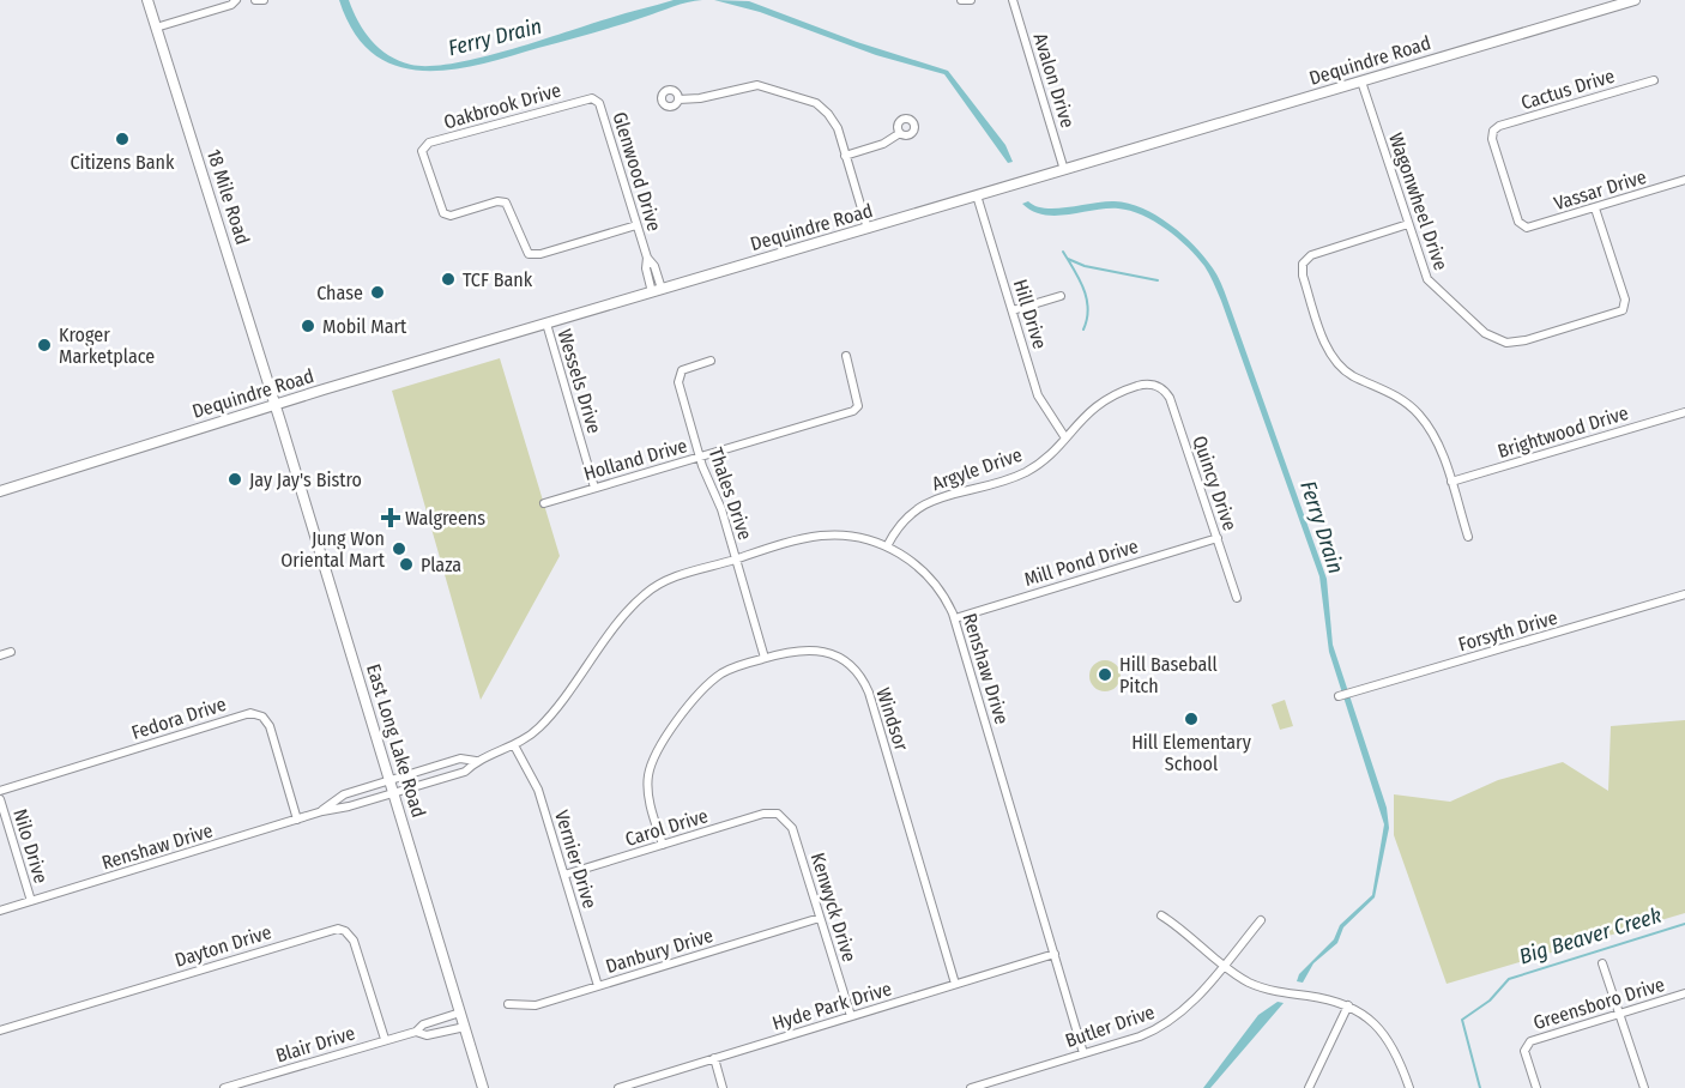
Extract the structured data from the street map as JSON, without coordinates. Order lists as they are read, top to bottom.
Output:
{
  "streets": {
    "main road": ["Dequindre Road", "18 Mile Road", "East Long Lake Road"],
    "street": [
      "Avalon Drive",
      "Cactus Drive",
      "Oakbrook Drive",
      "Glenwood Drive",
      "Vassar Drive",
      "Wagonwheel Drive",
      "Hill Drive",
      "Wessels Drive",
      "Brightwood Drive",
      "Holland Drive",
      "Argyle Drive",
      "Quincy Drive",
      "Thales Drive",
      "Mill Pond Drive",
      "Forsyth Drive",
      "Renshaw Drive",
      "Fedora Drive",
      "Windsor",
      "Carol Drive",
      "Nilo Drive",
      "Vernier Drive",
      "Kenwyck Drive",
      "Dayton Drive",
      "Danbury Drive",
      "Greensboro Drive",
      "Hyde Park Drive",
      "Butler Drive",
      "Blair Drive"
    ]
  },
  "crossings": [
    ["Dequindre Road", "Avalon Drive"],
    ["Dequindre Road", "Glenwood Drive"],
    ["Dequindre Road", "18 Mile Road"],
    ["Dequindre Road", "Wagonwheel Drive"],
    ["Dequindre Road", "Hill Drive"],
    ["Dequindre Road", "Wessels Drive"],
    ["Dequindre Road", "East Long Lake Road"],
    ["Cactus Drive", "Vassar Drive"],
    ["Oakbrook Drive", "Glenwood Drive"],
    ["Vassar Drive", "Wagonwheel Drive"],
    ["18 Mile Road", "East Long Lake Road"],
    ["Hill Drive", "Argyle Drive"],
    ["Wessels Drive", "Holland Drive"],
    ["Holland Drive", "Thales Drive"],
    ["Argyle Drive", "Quincy Drive"],
    ["Argyle Drive", "Renshaw Drive"],
    ["Quincy Drive", "Mill Pond Drive"],
    ["Thales Drive", "Renshaw Drive"],
    ["Thales Drive", "Windsor"],
    ["Mill Pond Drive", "Renshaw Drive"],
    ["Renshaw Drive", "Fedora Drive"],
    ["Renshaw Drive", "East Long Lake Road"],
    ["Renshaw Drive", "Nilo Drive"],
    ["Renshaw Drive", "Vernier Drive"],
    ["Renshaw Drive", "Hyde Park Drive"],
    ["Renshaw Drive", "Butler Drive"],
    ["Windsor", "Carol Drive"],
    ["Windsor", "Hyde Park Drive"],
    ["East Long Lake Road", "Blair Drive"],
    ["Carol Drive", "Vernier Drive"],
    ["Carol Drive", "Kenwyck Drive"],
    ["Vernier Drive", "Danbury Drive"],
    ["Kenwyck Drive", "Danbury Drive"],
    ["Kenwyck Drive", "Hyde Park Drive"],
    ["Dayton Drive", "Blair Drive"]
  ],
  "water": ["Ferry Drain", "Big Beaver Creek"],
  "places": {
    "other": [
      "Citizens Bank",
      "TCF Bank",
      "Chase",
      "Mobil Mart",
      "Kroger Marketplace",
      "Jay Jay's Bistro",
      "Jung Won Oriental Mart",
      "Plaza",
      "Hill Baseball Pitch",
      "Hill Elementary School"
    ],
    "health": ["Walgreens"]
  }
}
